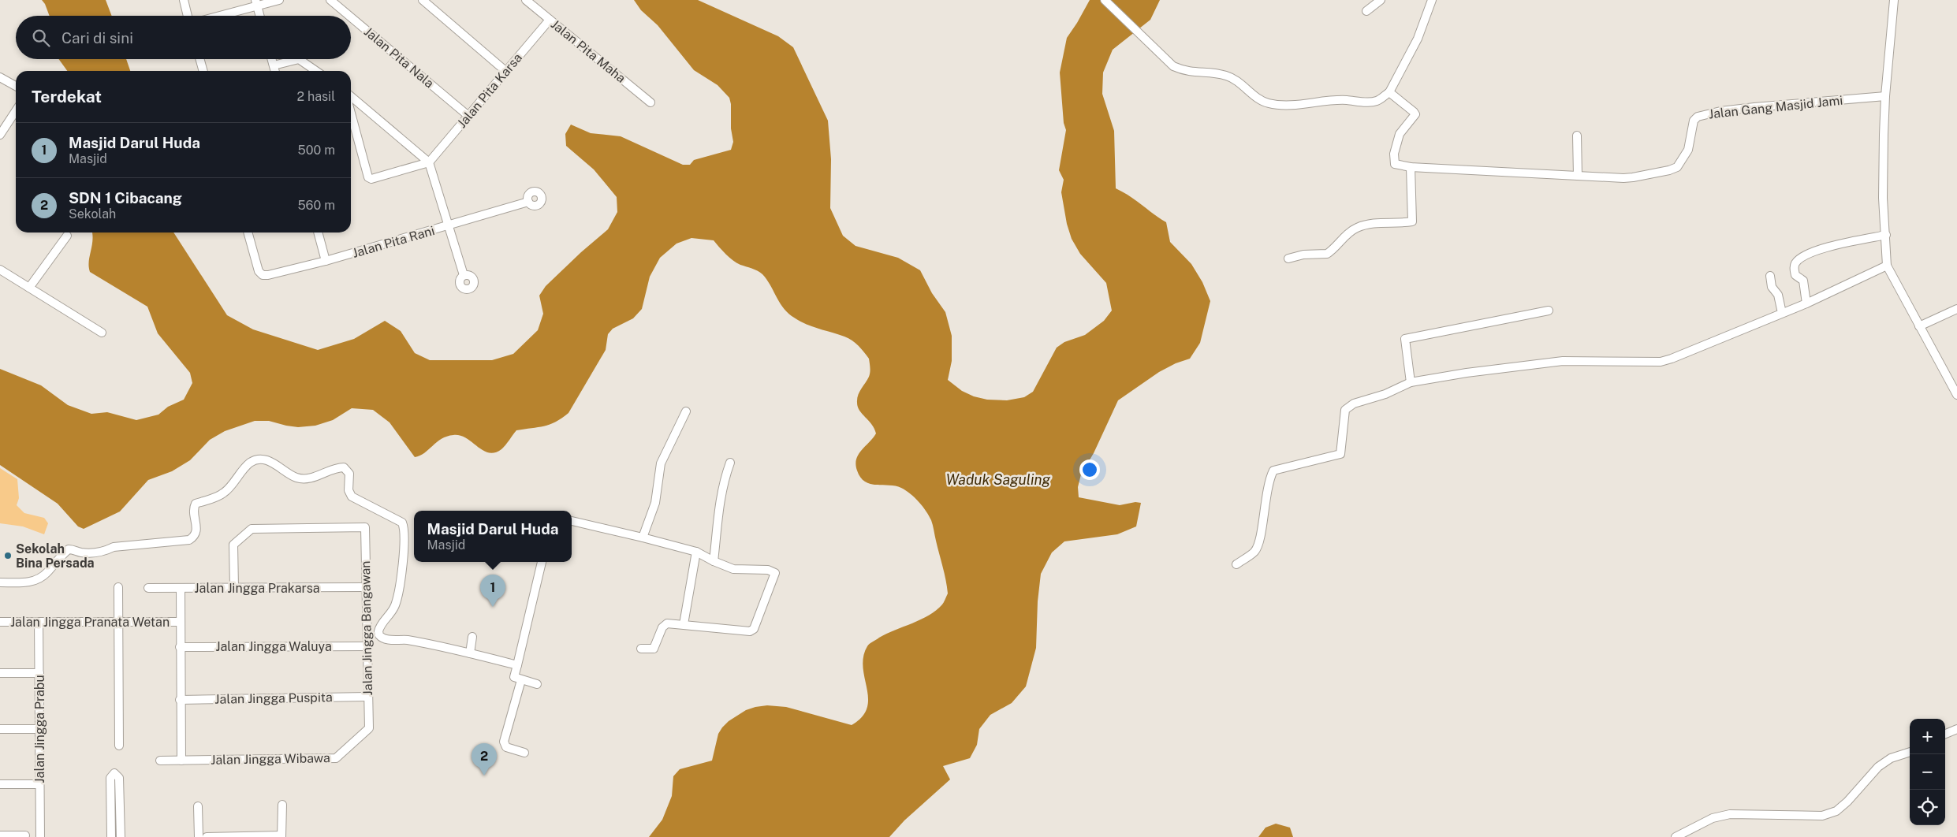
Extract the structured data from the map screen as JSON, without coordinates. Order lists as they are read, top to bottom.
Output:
{
  "streets": {
    "street": [
      "Jalan Pita Maha",
      "Jalan Pita Nala",
      "Jalan Pita Karsa",
      "Jalan Gang Masjid Jami",
      "Jalan Pita Rani",
      "Jalan Jingga Prakarsa",
      "Jalan Jingga Pranata Wetan",
      "Jalan Jingga Bangawan",
      "Jalan Jingga Waluya",
      "Jalan Jingga Puspita",
      "Jalan Jingga Prabu",
      "Jalan Jingga Wibawa"
    ]
  },
  "crossings": [
    ["Jalan Pita Maha", "Jalan Pita Karsa"],
    ["Jalan Pita Nala", "Jalan Pita Karsa"],
    ["Jalan Jingga Prakarsa", "Jalan Jingga Bangawan"],
    ["Jalan Jingga Pranata Wetan", "Jalan Jingga Prabu"],
    ["Jalan Jingga Bangawan", "Jalan Jingga Waluya"],
    ["Jalan Jingga Bangawan", "Jalan Jingga Puspita"],
    ["Jalan Jingga Bangawan", "Jalan Jingga Wibawa"]
  ],
  "water": ["Waduk Saguling"],
  "places": ["Sekolah Bina Persada"],
  "page": {
    "search": "Cari di sini",
    "heading": ["Terdekat", "2 hasil"],
    "list": [
      {
        "mark": "1",
        "name": "Masjid Darul Huda",
        "note": "Masjid",
        "value": "500 m"
      },
      {
        "mark": "2",
        "name": "SDN 1 Cibacang",
        "note": "Sekolah",
        "value": "560 m"
      }
    ],
    "popup": ["Masjid Darul Huda", "Masjid"],
    "pins": ["1", "2"],
    "map_buttons": ["+", "−"]
  }
}
